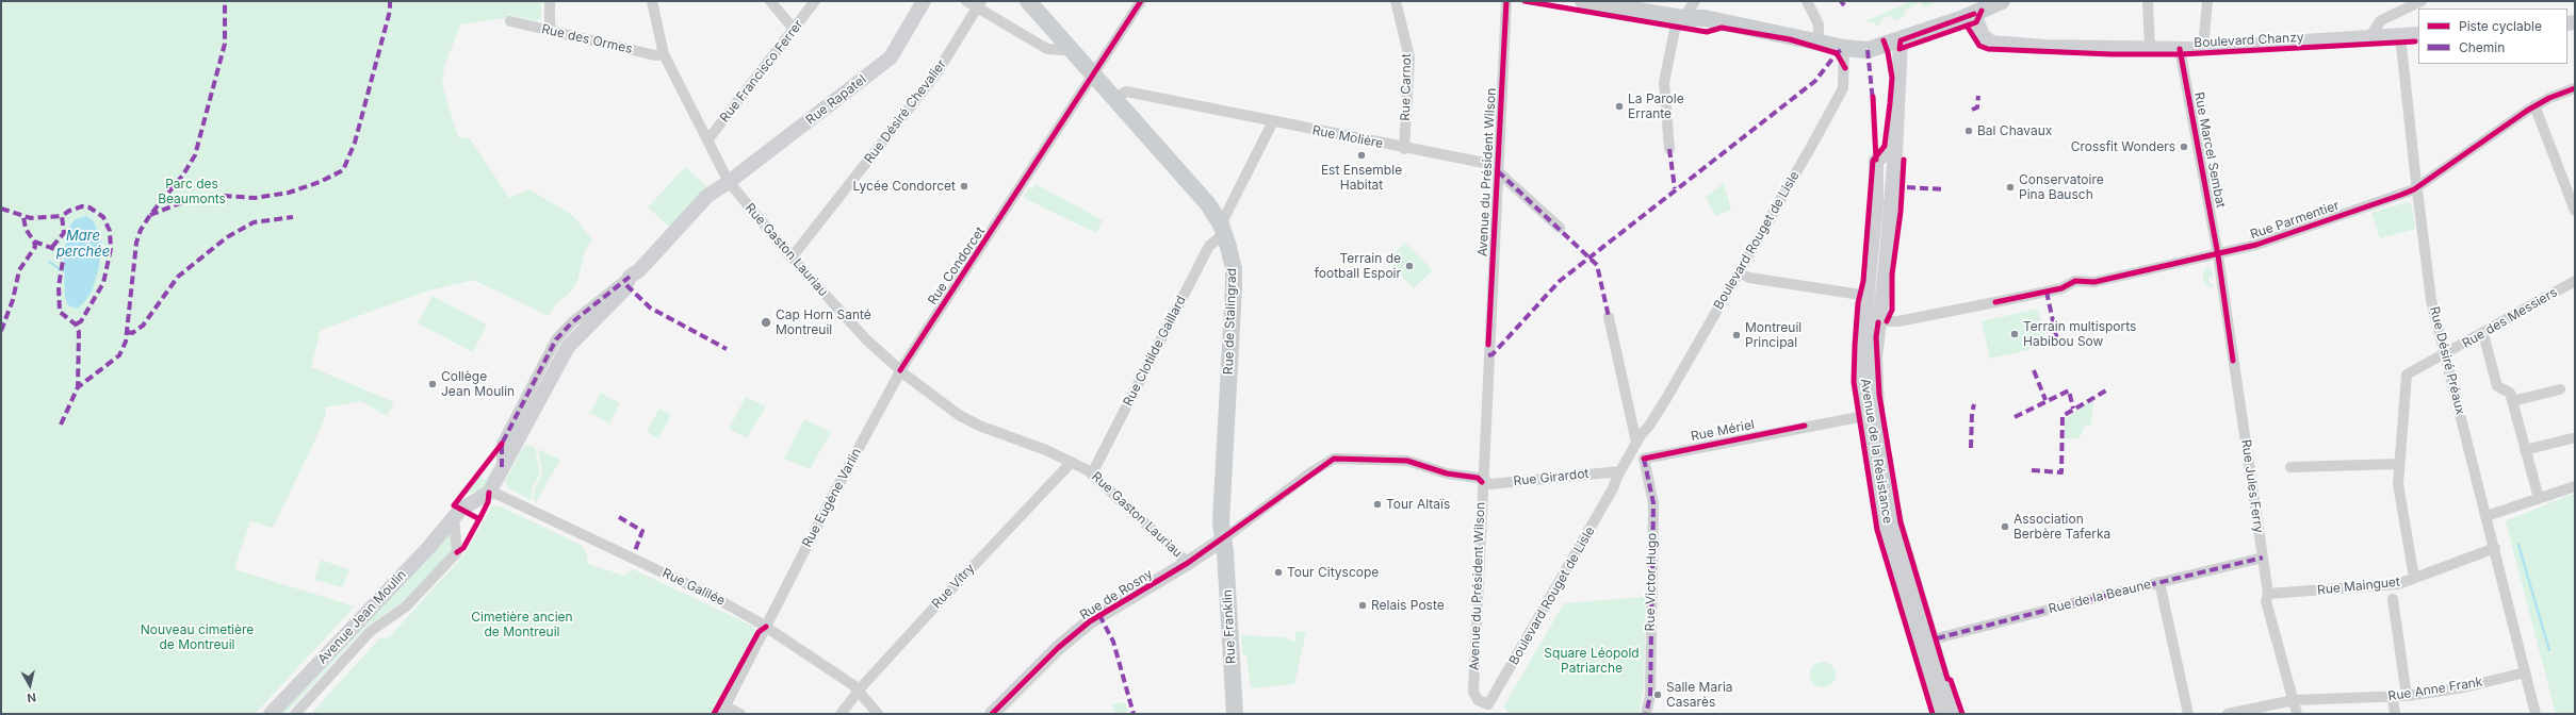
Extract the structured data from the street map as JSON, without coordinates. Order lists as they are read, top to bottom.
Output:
{
  "streets": {
    "main road": [
      "Boulevard Chanzy",
      "Rue Rapatel",
      "Rue de Stalingrad",
      "Avenue de la Résistance",
      "Rue de Rosny",
      "Avenue Jean Moulin",
      "Rue Franklin"
    ],
    "street": [
      "Rue des Ormes",
      "Rue Francisco Ferrer",
      "Rue Carnot",
      "Rue Désiré Chevalier",
      "Rue Molière",
      "Rue Marcel Sembat",
      "Avenue du Président Wilson",
      "Rue Parmentier",
      "Boulevard Rouget de Lisle",
      "Rue Gaston Lauriau",
      "Rue Condorcet",
      "Rue des Messiers",
      "Rue Clotilde Gaillard",
      "Rue Désiré Préaux",
      "Rue Mériel",
      "Rue Girardot",
      "Rue Jules Ferry",
      "Rue Eugène Varlin",
      "Rue Victor Hugo",
      "Rue Vitry",
      "Rue Mainguet",
      "Rue Galilée",
      "Rue de la Beaune",
      "Rue Anne Frank"
    ]
  },
  "crossings": [
    ["Rue des Ormes", "Rue Gaston Lauriau"],
    ["Boulevard Chanzy", "Rue Marcel Sembat"],
    ["Boulevard Chanzy", "Rue Désiré Préaux"],
    ["Rue Francisco Ferrer", "Rue Gaston Lauriau"],
    ["Rue Carnot", "Rue Molière"],
    ["Rue Rapatel", "Rue Gaston Lauriau"],
    ["Rue Désiré Chevalier", "Rue Gaston Lauriau"],
    ["Rue Molière", "Avenue du Président Wilson"],
    ["Rue Molière", "Rue de Stalingrad"],
    ["Rue Molière", "Rue Clotilde Gaillard"],
    ["Rue Marcel Sembat", "Rue Parmentier"],
    ["Rue Marcel Sembat", "Rue Jules Ferry"],
    ["Avenue du Président Wilson", "Boulevard Rouget de Lisle"],
    ["Avenue du Président Wilson", "Rue Girardot"],
    ["Rue Parmentier", "Rue Désiré Préaux"],
    ["Rue Parmentier", "Avenue de la Résistance"],
    ["Rue Parmentier", "Rue Jules Ferry"],
    ["Boulevard Rouget de Lisle", "Rue Mériel"],
    ["Boulevard Rouget de Lisle", "Rue Girardot"],
    ["Boulevard Rouget de Lisle", "Rue Victor Hugo"],
    ["Rue Gaston Lauriau", "Rue Condorcet"],
    ["Rue Gaston Lauriau", "Rue Clotilde Gaillard"],
    ["Rue Gaston Lauriau", "Rue Eugène Varlin"],
    ["Rue Gaston Lauriau", "Rue Vitry"],
    ["Rue Gaston Lauriau", "Rue de Rosny"],
    ["Rue Condorcet", "Rue de Stalingrad"],
    ["Rue Condorcet", "Rue Eugène Varlin"],
    ["Rue des Messiers", "Rue Désiré Préaux"],
    ["Rue de Stalingrad", "Rue Clotilde Gaillard"],
    ["Rue de Stalingrad", "Rue Girardot"],
    ["Rue de Stalingrad", "Rue de Rosny"],
    ["Rue de Stalingrad", "Rue Franklin"],
    ["Rue Désiré Préaux", "Rue Mainguet"],
    ["Rue Désiré Préaux", "Rue Anne Frank"],
    ["Rue Mériel", "Avenue de la Résistance"],
    ["Rue Mériel", "Rue Victor Hugo"],
    ["Rue Girardot", "Rue de Rosny"],
    ["Rue Girardot", "Rue Franklin"],
    ["Rue Jules Ferry", "Rue Mainguet"],
    ["Rue Jules Ferry", "Rue de la Beaune"],
    ["Rue Jules Ferry", "Rue Anne Frank"],
    ["Rue Eugène Varlin", "Rue Galilée"],
    ["Rue Vitry", "Rue Galilée"],
    ["Rue Galilée", "Avenue Jean Moulin"],
    ["Rue de Rosny", "Rue Franklin"]
  ],
  "water": ["Mare perchée"],
  "parks": [
    "Parc des Beaumonts",
    "Cimetière ancien de Montreuil",
    "Nouveau cimetière de Montreuil",
    "Square Léopold Patriarche"
  ],
  "places": [
    "La Parole Errante",
    "Bal Chavaux",
    "Crossfit Wonders",
    "Est Ensemble Habitat",
    "Lycée Condorcet",
    "Conservatoire Pina Bausch",
    "Terrain de football Espoir",
    "Cap Horn Santé Montreuil",
    "Terrain multisports Habibou Sow",
    "Montreuil Principal",
    "Collège Jean Moulin",
    "Tour Altaïs",
    "Association Berbère Taferka",
    "Tour Cityscope",
    "Relais Poste",
    "Salle Maria Casarès"
  ],
  "legend": ["Piste cyclable", "Chemin"],
  "north": "bottom"
}
